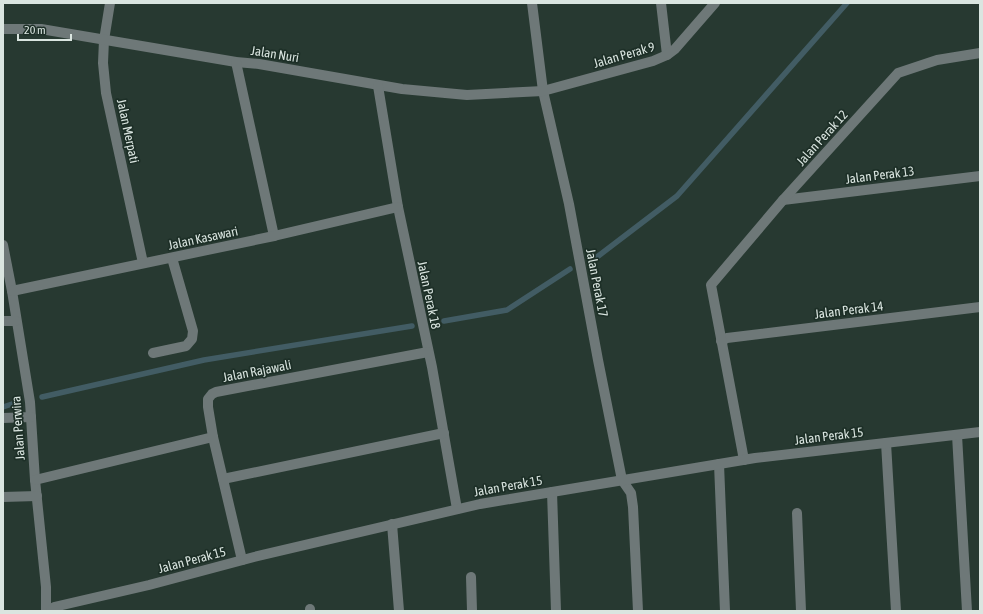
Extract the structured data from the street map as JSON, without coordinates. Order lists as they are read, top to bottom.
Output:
{
  "streets": {
    "street": [
      "Jalan Nuri",
      "Jalan Perak 9",
      "Jalan Merpati",
      "Jalan Perak 12",
      "Jalan Perak 13",
      "Jalan Kasawari",
      "Jalan Perak 17",
      "Jalan Perak 18",
      "Jalan Perak 14",
      "Jalan Rajawali",
      "Jalan Perwira",
      "Jalan Perak 15"
    ]
  },
  "crossings": [
    ["Jalan Nuri", "Jalan Perak 9"],
    ["Jalan Nuri", "Jalan Merpati"],
    ["Jalan Nuri", "Jalan Perak 17"],
    ["Jalan Nuri", "Jalan Perak 18"],
    ["Jalan Perak 9", "Jalan Perak 17"],
    ["Jalan Merpati", "Jalan Kasawari"],
    ["Jalan Perak 12", "Jalan Perak 13"],
    ["Jalan Perak 12", "Jalan Perak 14"],
    ["Jalan Kasawari", "Jalan Perak 18"],
    ["Jalan Kasawari", "Jalan Perwira"],
    ["Jalan Perak 17", "Jalan Perak 15"],
    ["Jalan Perak 18", "Jalan Rajawali"],
    ["Jalan Perak 18", "Jalan Perak 15"],
    ["Jalan Rajawali", "Jalan Perak 15"]
  ],
  "scale_bar": "20 m"
}
